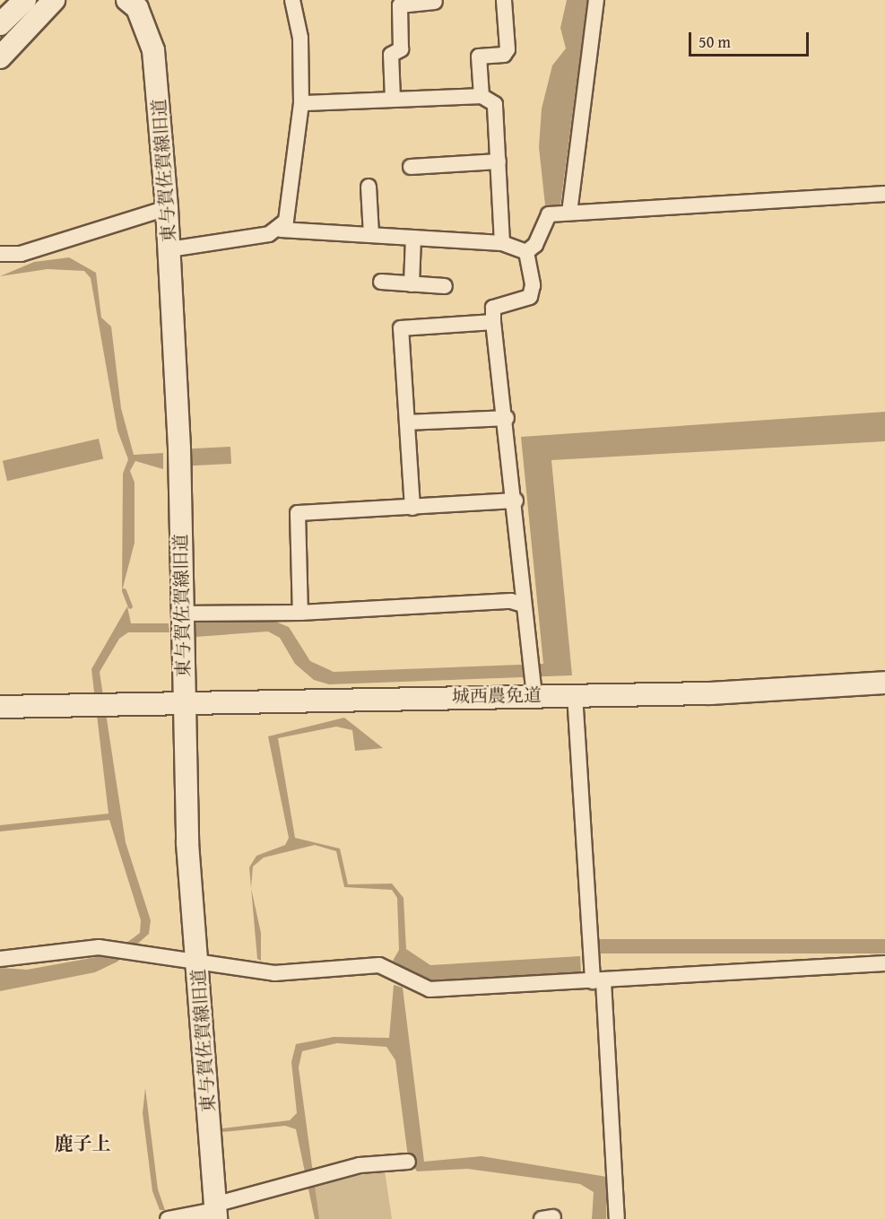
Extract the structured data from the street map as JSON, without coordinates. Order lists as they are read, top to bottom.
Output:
{
  "streets": {
    "main road": ["東与賀佐賀線旧道", "城西農免道"]
  },
  "crossings": [
    ["東与賀佐賀線旧道", "城西農免道"]
  ],
  "districts": ["鹿子上"],
  "scale_bar": "50 m"
}
